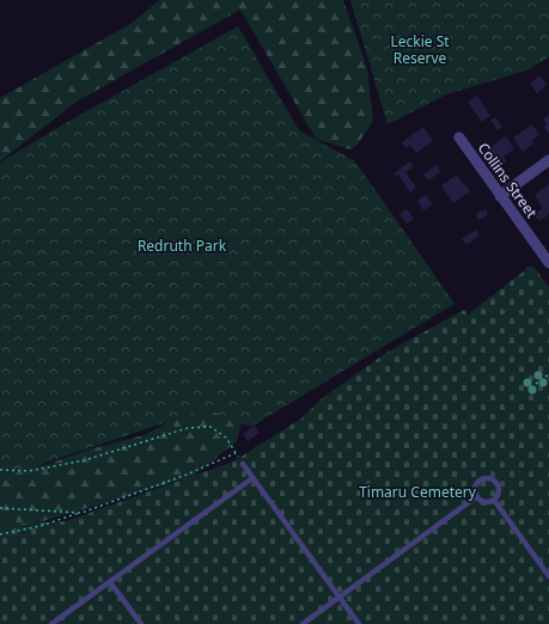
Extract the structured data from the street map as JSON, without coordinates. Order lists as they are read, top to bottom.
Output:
{
  "streets": {
    "street": ["Collins Street"]
  },
  "parks": ["Leckie St Reserve", "Redruth Park", "Timaru Cemetery"]
}
